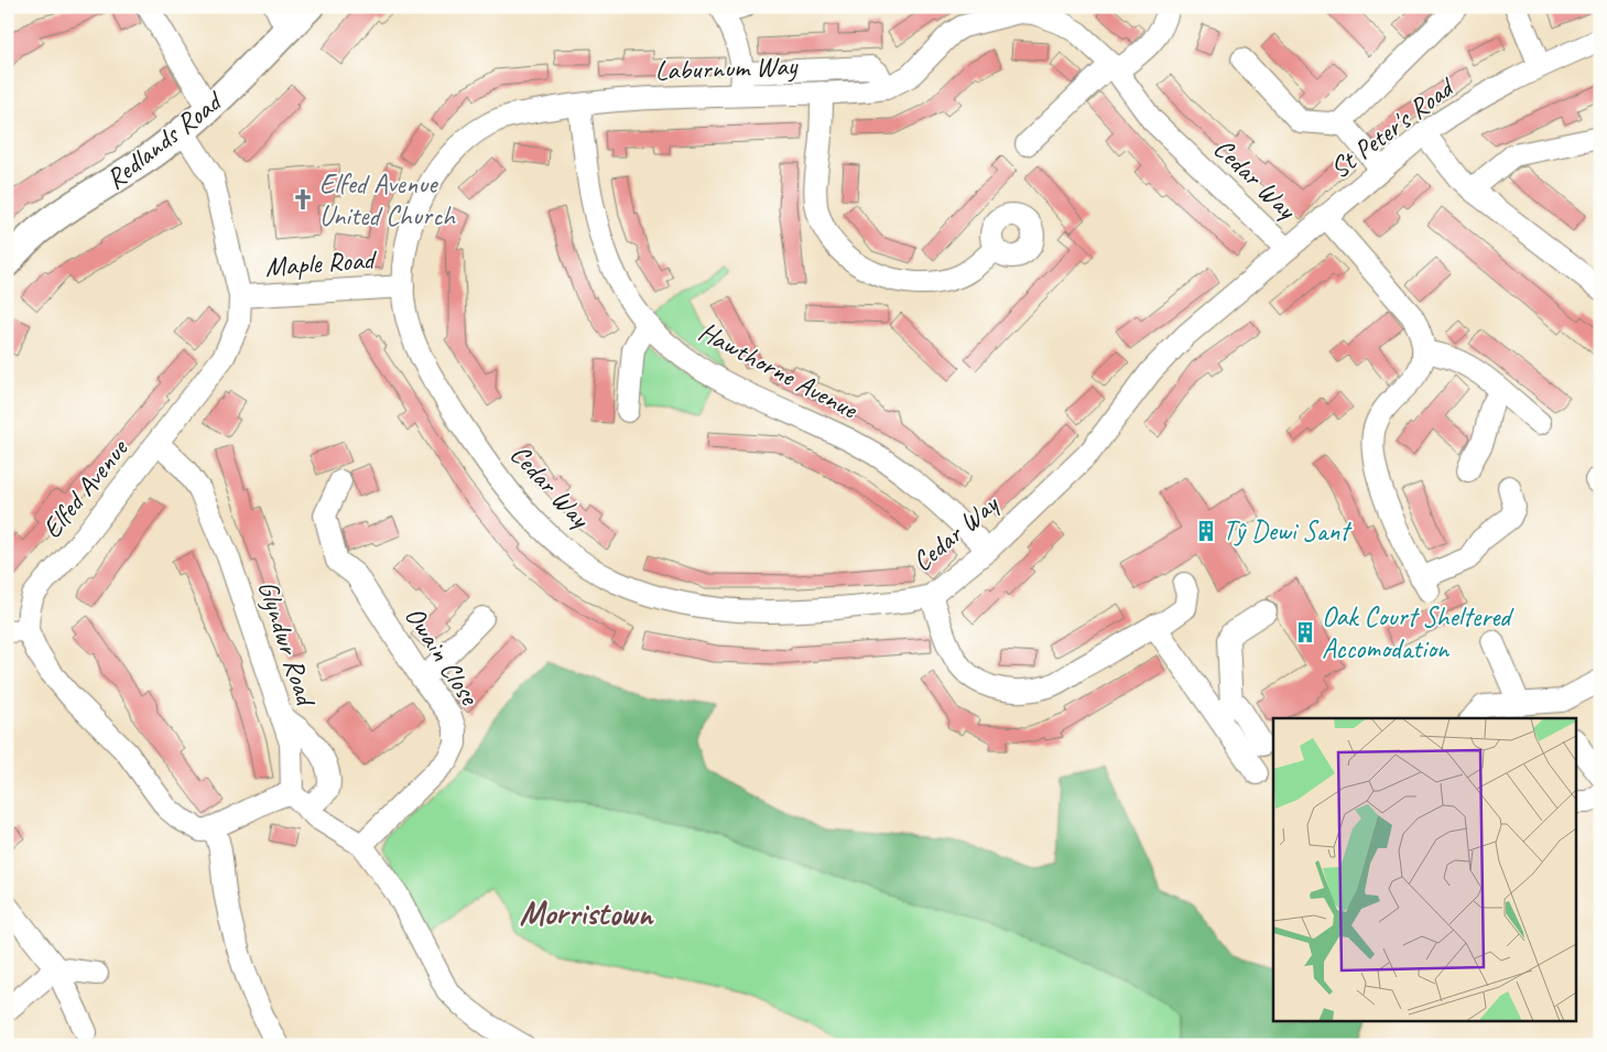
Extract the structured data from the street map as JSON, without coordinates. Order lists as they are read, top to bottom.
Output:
{
  "streets": {
    "main road": ["Redlands Road"],
    "street": [
      "Laburnum Way",
      "St Peter's Road",
      "Cedar Way",
      "Maple Road",
      "Hawthorne Avenue",
      "Elfed Avenue",
      "Glyndwr Road",
      "Owain Close"
    ]
  },
  "crossings": [
    ["Laburnum Way", "Cedar Way"],
    ["Laburnum Way", "Maple Road"],
    ["Laburnum Way", "Hawthorne Avenue"],
    ["St Peter's Road", "Cedar Way"],
    ["Redlands Road", "Elfed Avenue"],
    ["Cedar Way", "Maple Road"],
    ["Cedar Way", "Hawthorne Avenue"],
    ["Maple Road", "Elfed Avenue"],
    ["Elfed Avenue", "Glyndwr Road"]
  ],
  "districts": ["Morristown"],
  "places": {
    "church": ["Elfed Avenue United Church"],
    "building": ["Tŷ Dewi Sant", "Oak Court Sheltered Accomodation"]
  }
}
